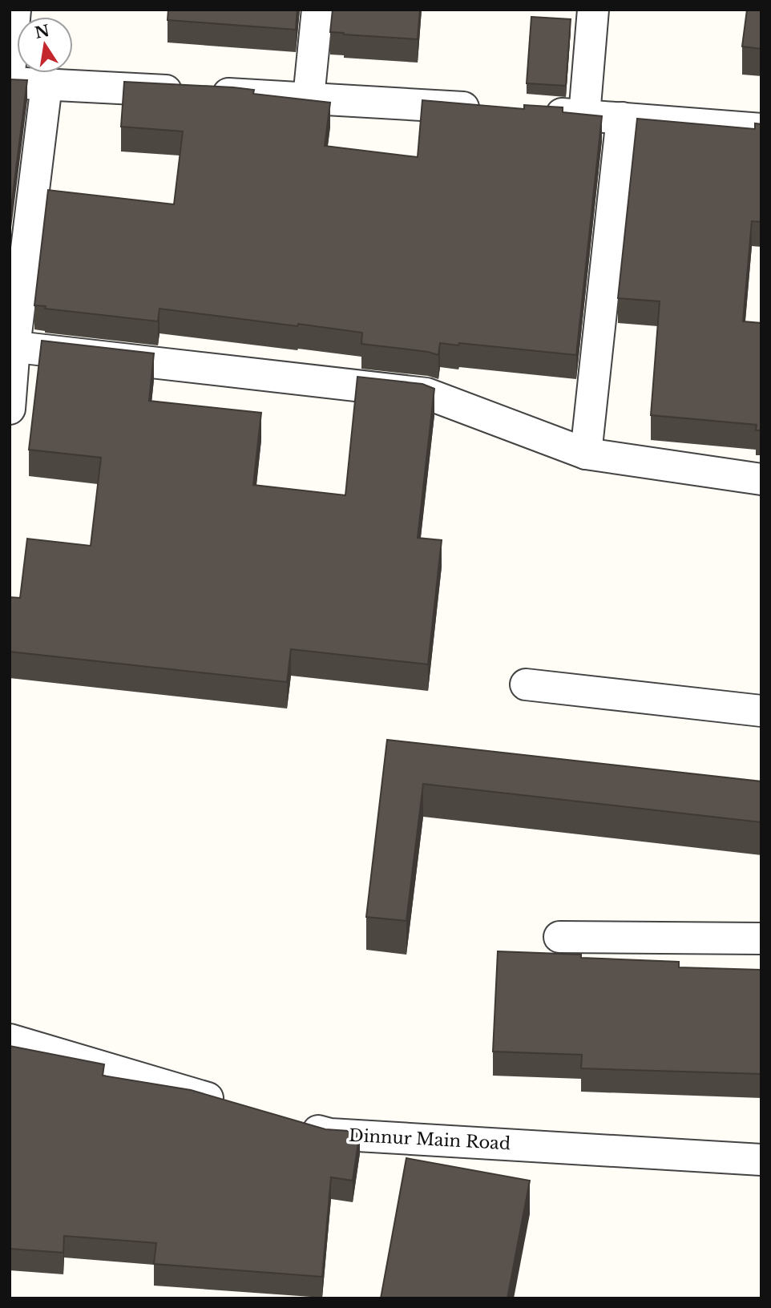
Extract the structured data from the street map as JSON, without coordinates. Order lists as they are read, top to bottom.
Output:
{
  "streets": {
    "street": ["Dinnur Main Road"]
  },
  "north": "top"
}
